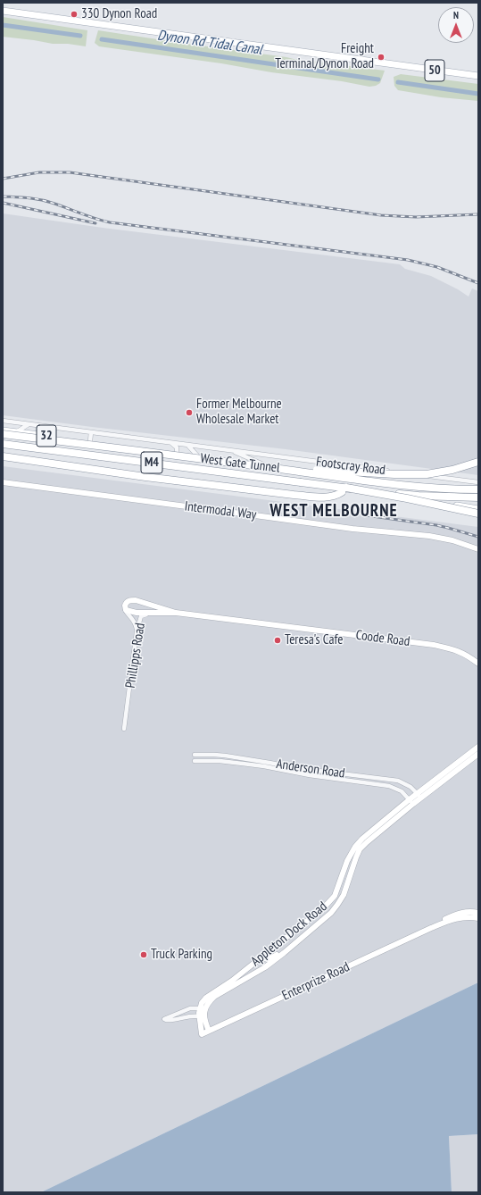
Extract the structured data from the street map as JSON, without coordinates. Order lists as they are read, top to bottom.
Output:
{
  "streets": {
    "highway": ["M4", "West Gate Tunnel"],
    "main road": ["50", "32"],
    "street": [
      "Footscray Road",
      "Intermodal Way",
      "Coode Road",
      "Phillipps Road",
      "Anderson Road",
      "Appleton Dock Road",
      "Enterprize Road"
    ]
  },
  "crossings": [
    ["West Gate Tunnel", "Footscray Road"],
    ["Coode Road", "Phillipps Road"],
    ["Anderson Road", "Appleton Dock Road"],
    ["Appleton Dock Road", "Enterprize Road"]
  ],
  "districts": ["WEST MELBOURNE"],
  "water": ["Dynon Rd Tidal Canal"],
  "places": [
    "330 Dynon Road",
    "Freight Terminal/Dynon Road",
    "Former Melbourne Wholesale Market",
    "Teresa's Cafe",
    "Truck Parking"
  ],
  "north": "top"
}
